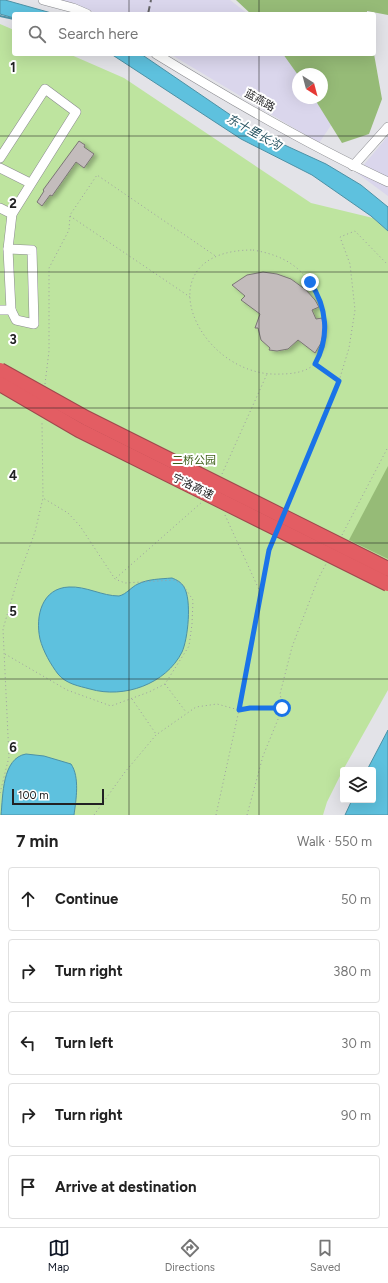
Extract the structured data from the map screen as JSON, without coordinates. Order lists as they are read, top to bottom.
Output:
{
  "streets": {
    "highway": ["宁洛高速"],
    "street": ["蓝燕路"]
  },
  "water": ["东十里长沟"],
  "parks": ["二桥公园"],
  "scale_bar": "100 m",
  "north": "bottom right",
  "page": {
    "search": "Search here",
    "scale": "100 m",
    "heading": ["7 min", "Walk · 550 m"],
    "list": [
      ["Continue", "50 m"],
      ["Turn right", "380 m"],
      ["Turn left", "30 m"],
      ["Turn right", "90 m"],
      "Arrive at destination"
    ],
    "nav": ["Map", "Directions", "Saved"]
  },
  "grid": {
    "rows": [
      "1",
      "2",
      "3",
      "4",
      "5",
      "6"
    ]
  }
}
